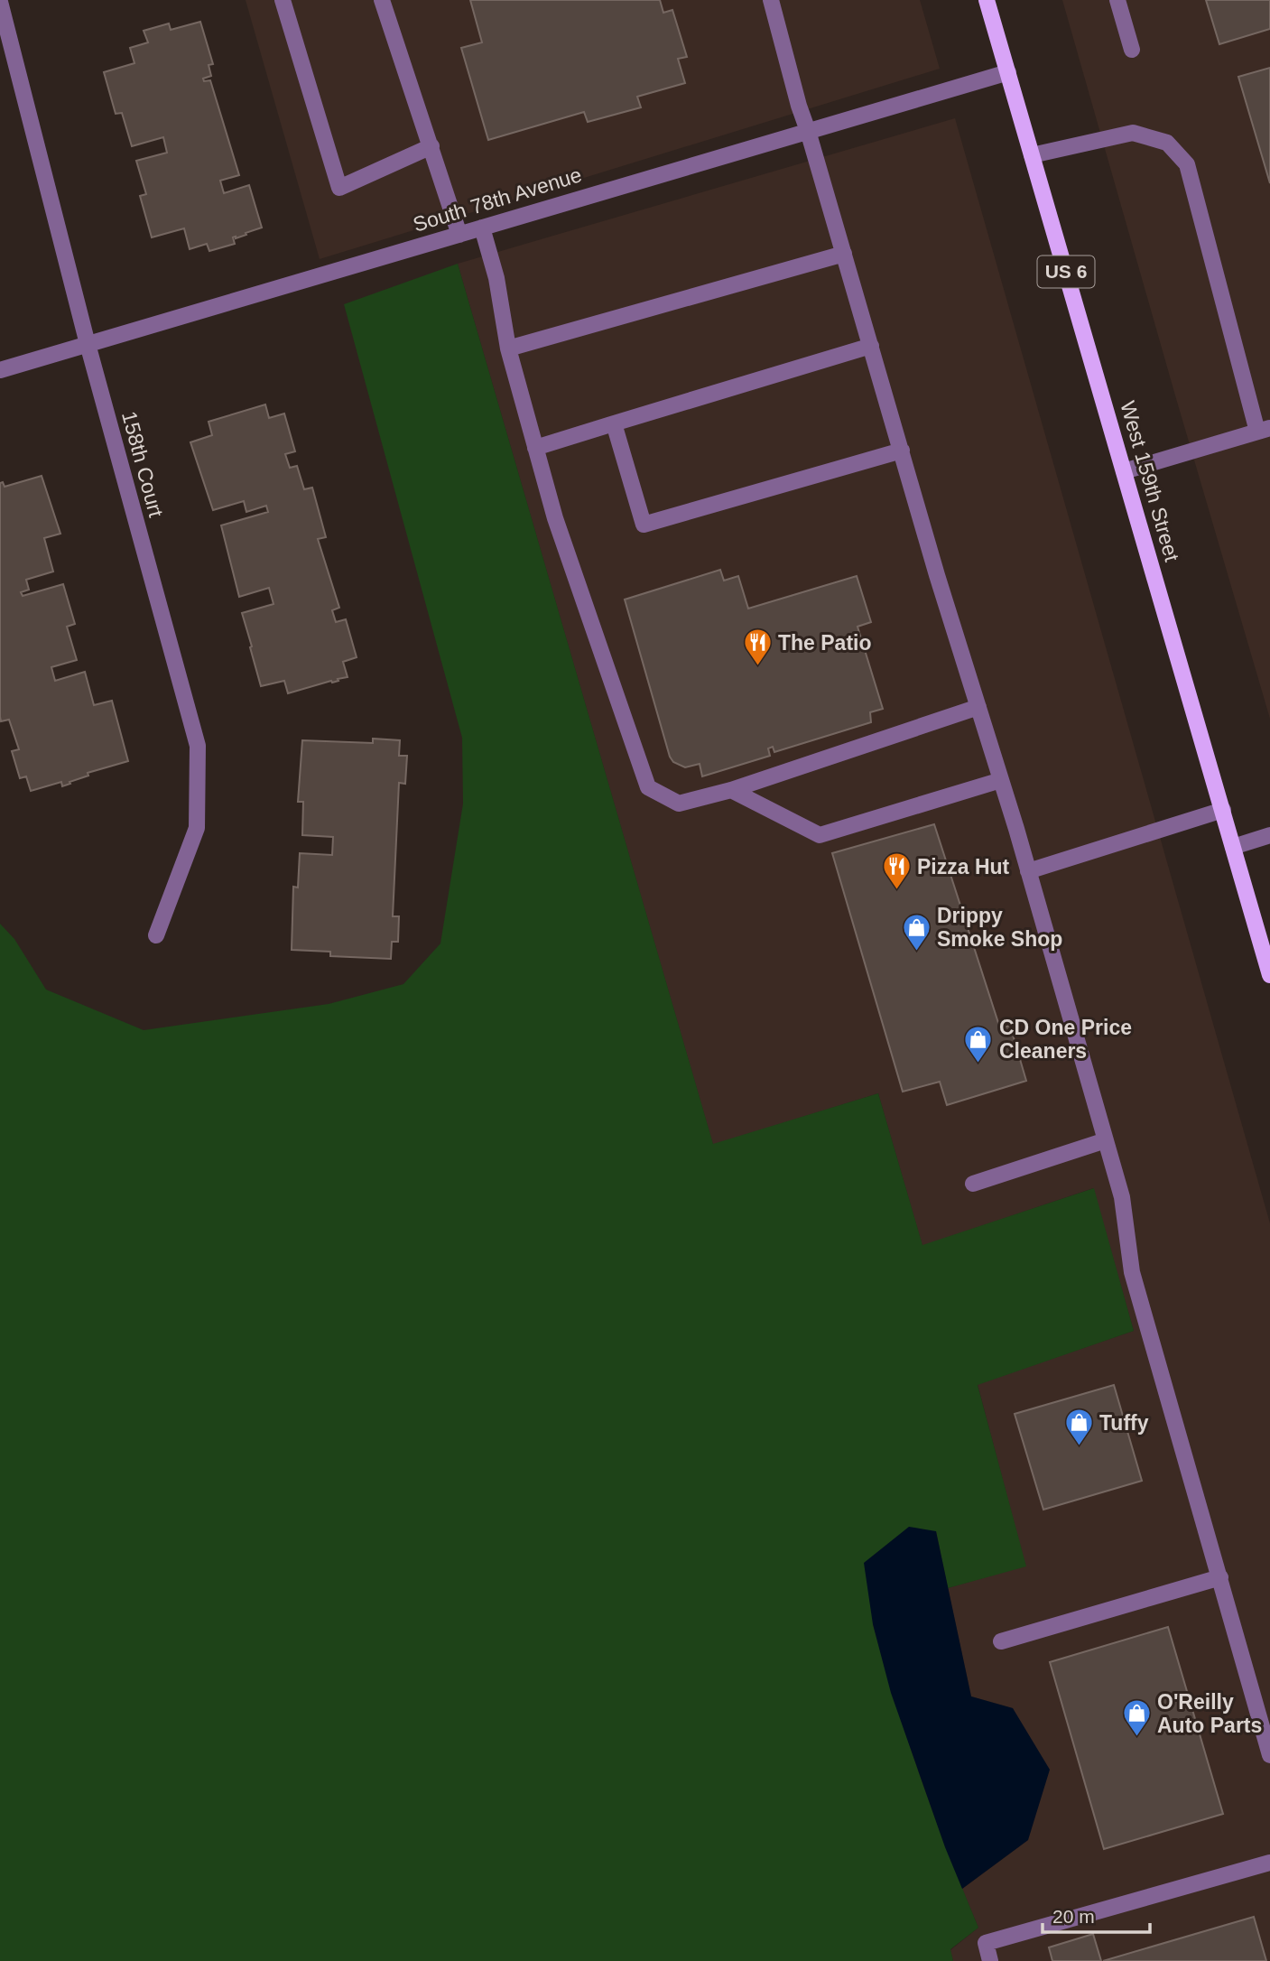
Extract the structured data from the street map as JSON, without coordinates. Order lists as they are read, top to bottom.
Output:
{
  "streets": {
    "main road": ["US 6", "West 159th Street"],
    "street": ["South 78th Avenue", "158th Court"]
  },
  "crossings": [
    ["South 78th Avenue", "158th Court"],
    ["South 78th Avenue", "West 159th Street"]
  ],
  "places": {
    "restaurant": ["The Patio", "Pizza Hut"],
    "shop": [
      "Drippy Smoke Shop",
      "CD One Price Cleaners",
      "Tuffy",
      "O'Reilly Auto Parts"
    ]
  },
  "scale_bar": "20 m"
}
